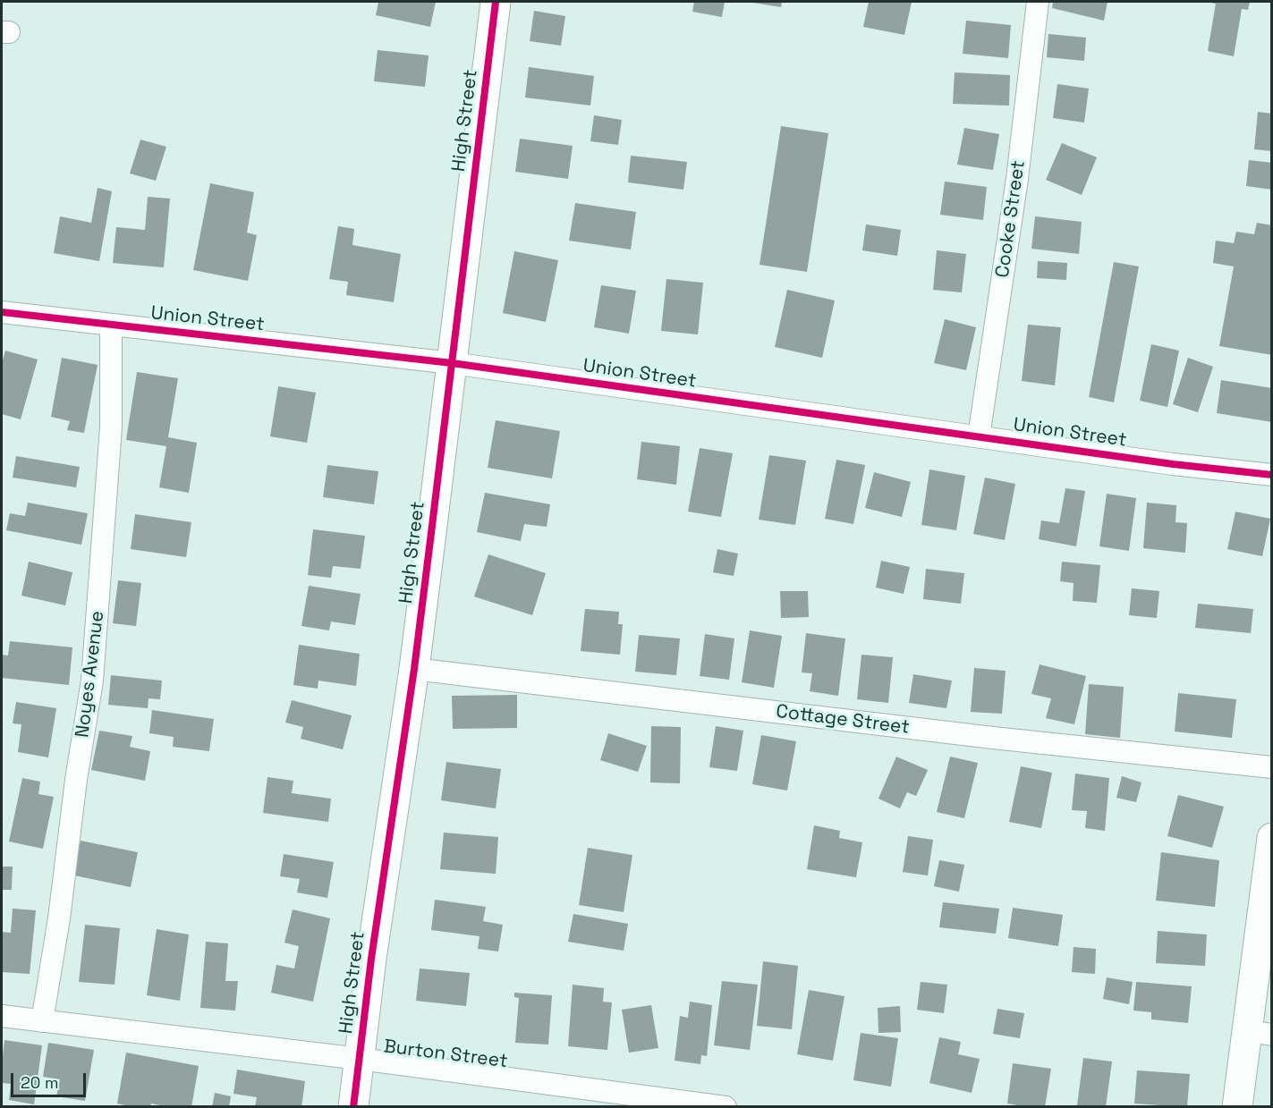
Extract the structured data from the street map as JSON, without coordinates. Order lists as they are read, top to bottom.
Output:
{
  "streets": {
    "street": [
      "High Street",
      "Cooke Street",
      "Union Street",
      "Noyes Avenue",
      "Cottage Street",
      "Burton Street"
    ]
  },
  "crossings": [
    ["High Street", "Union Street"],
    ["High Street", "Cottage Street"],
    ["High Street", "Burton Street"],
    ["Cooke Street", "Union Street"],
    ["Union Street", "Noyes Avenue"],
    ["Noyes Avenue", "Burton Street"]
  ],
  "scale_bar": "20 m"
}
